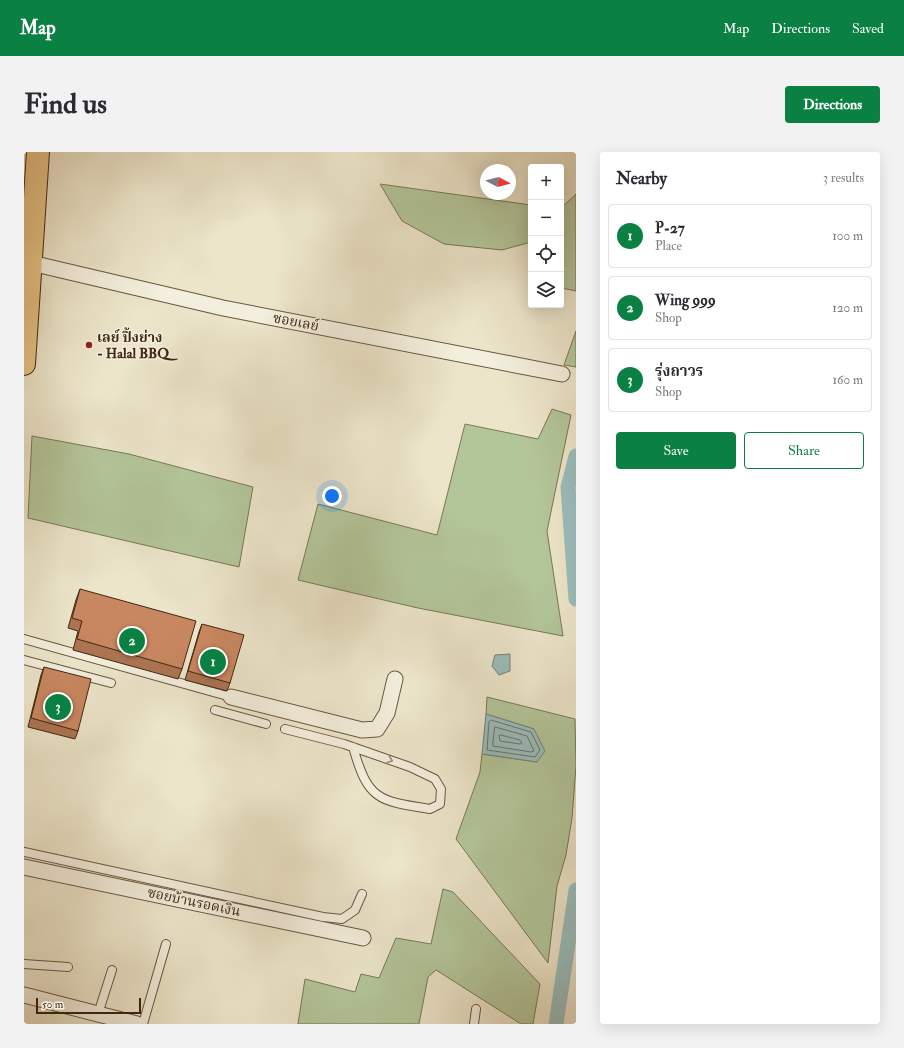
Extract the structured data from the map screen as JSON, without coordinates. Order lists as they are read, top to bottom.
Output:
{
  "streets": {
    "street": ["ซอยเลย์", "ซอยบ้านรอดเงิน"]
  },
  "places": ["เลย์ ปิ้งย่าง - Halal BBQ"],
  "scale_bar": "50 m",
  "north": "right",
  "page": {
    "header": "Map",
    "nav": ["Map", "Directions", "Saved"],
    "buttons": [
      "Directions",
      ["Save", "Share"]
    ],
    "title": "Find us",
    "heading": ["Nearby", "3 results"],
    "map_buttons": ["+", "−"],
    "list": [
      {
        "mark": "1",
        "name": "P-27",
        "note": "Place",
        "value": "100 m"
      },
      {
        "mark": "2",
        "name": "Wing 999",
        "note": "Shop",
        "value": "120 m"
      },
      {
        "mark": "3",
        "name": "รุ่งถาวร",
        "note": "Shop",
        "value": "160 m"
      }
    ],
    "pins": ["2", "1", "3"],
    "scale": "50 m"
  }
}
